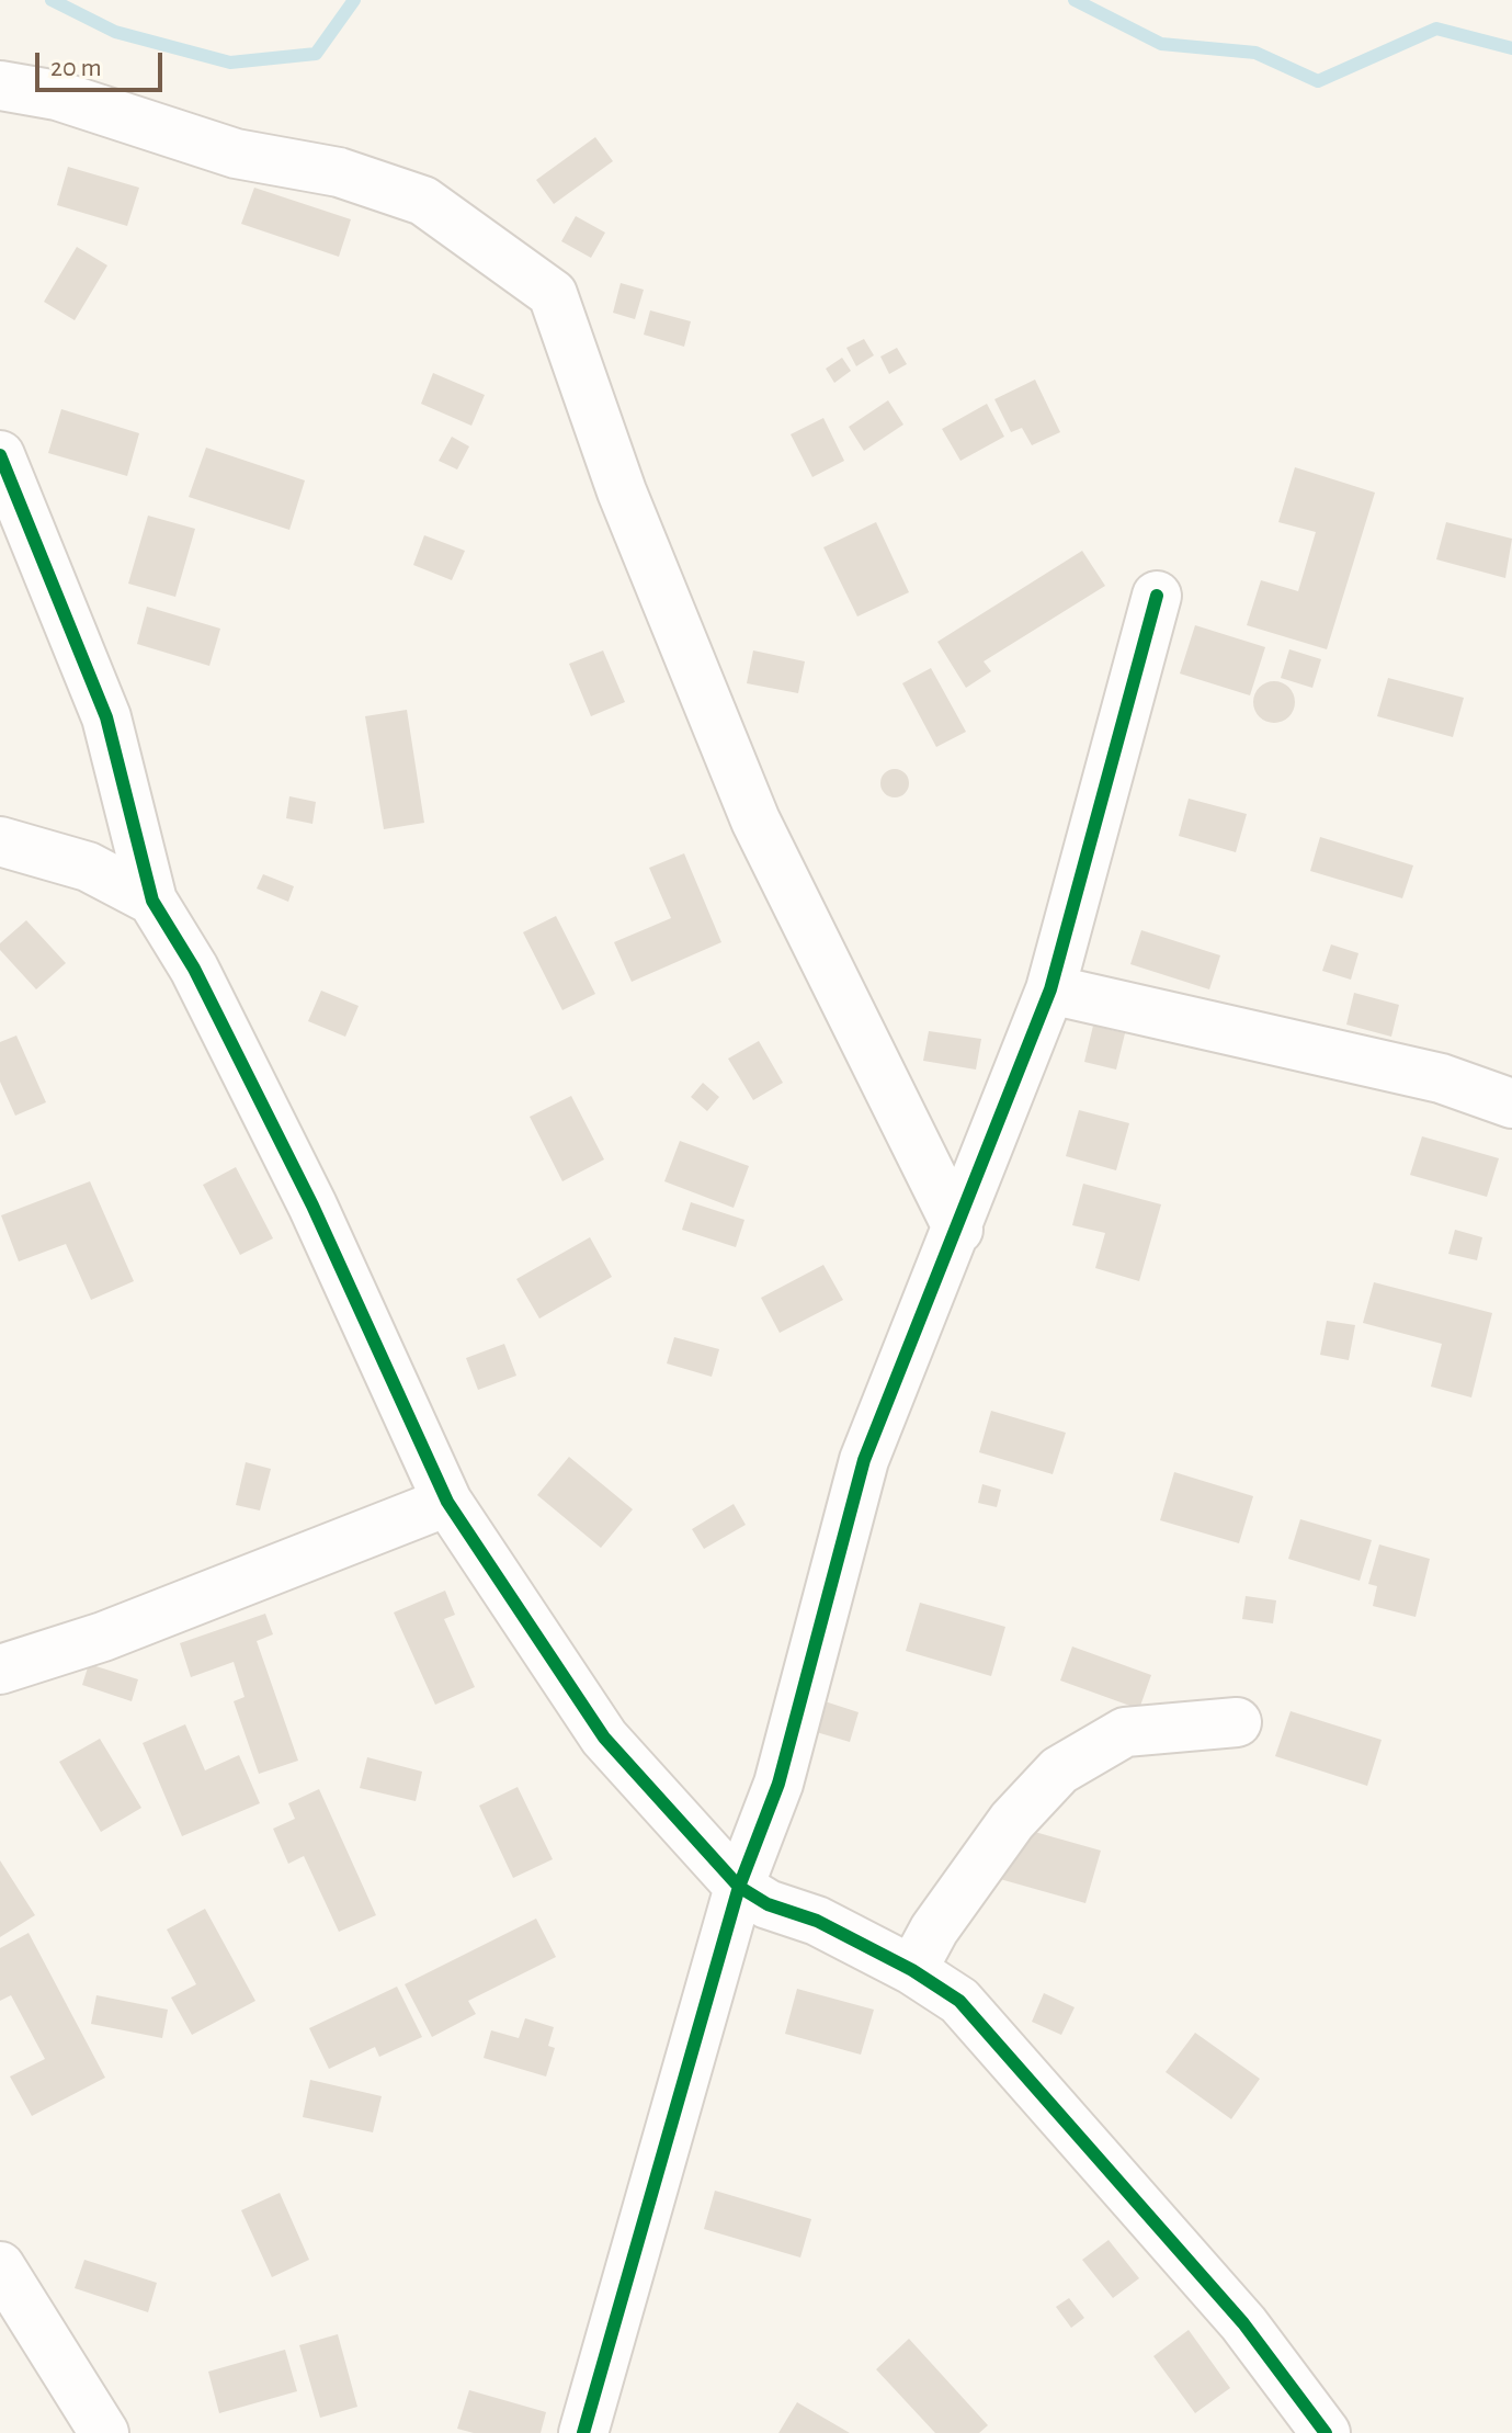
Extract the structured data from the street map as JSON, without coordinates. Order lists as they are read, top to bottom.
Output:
{
  "scale_bar": "20 m"
}
